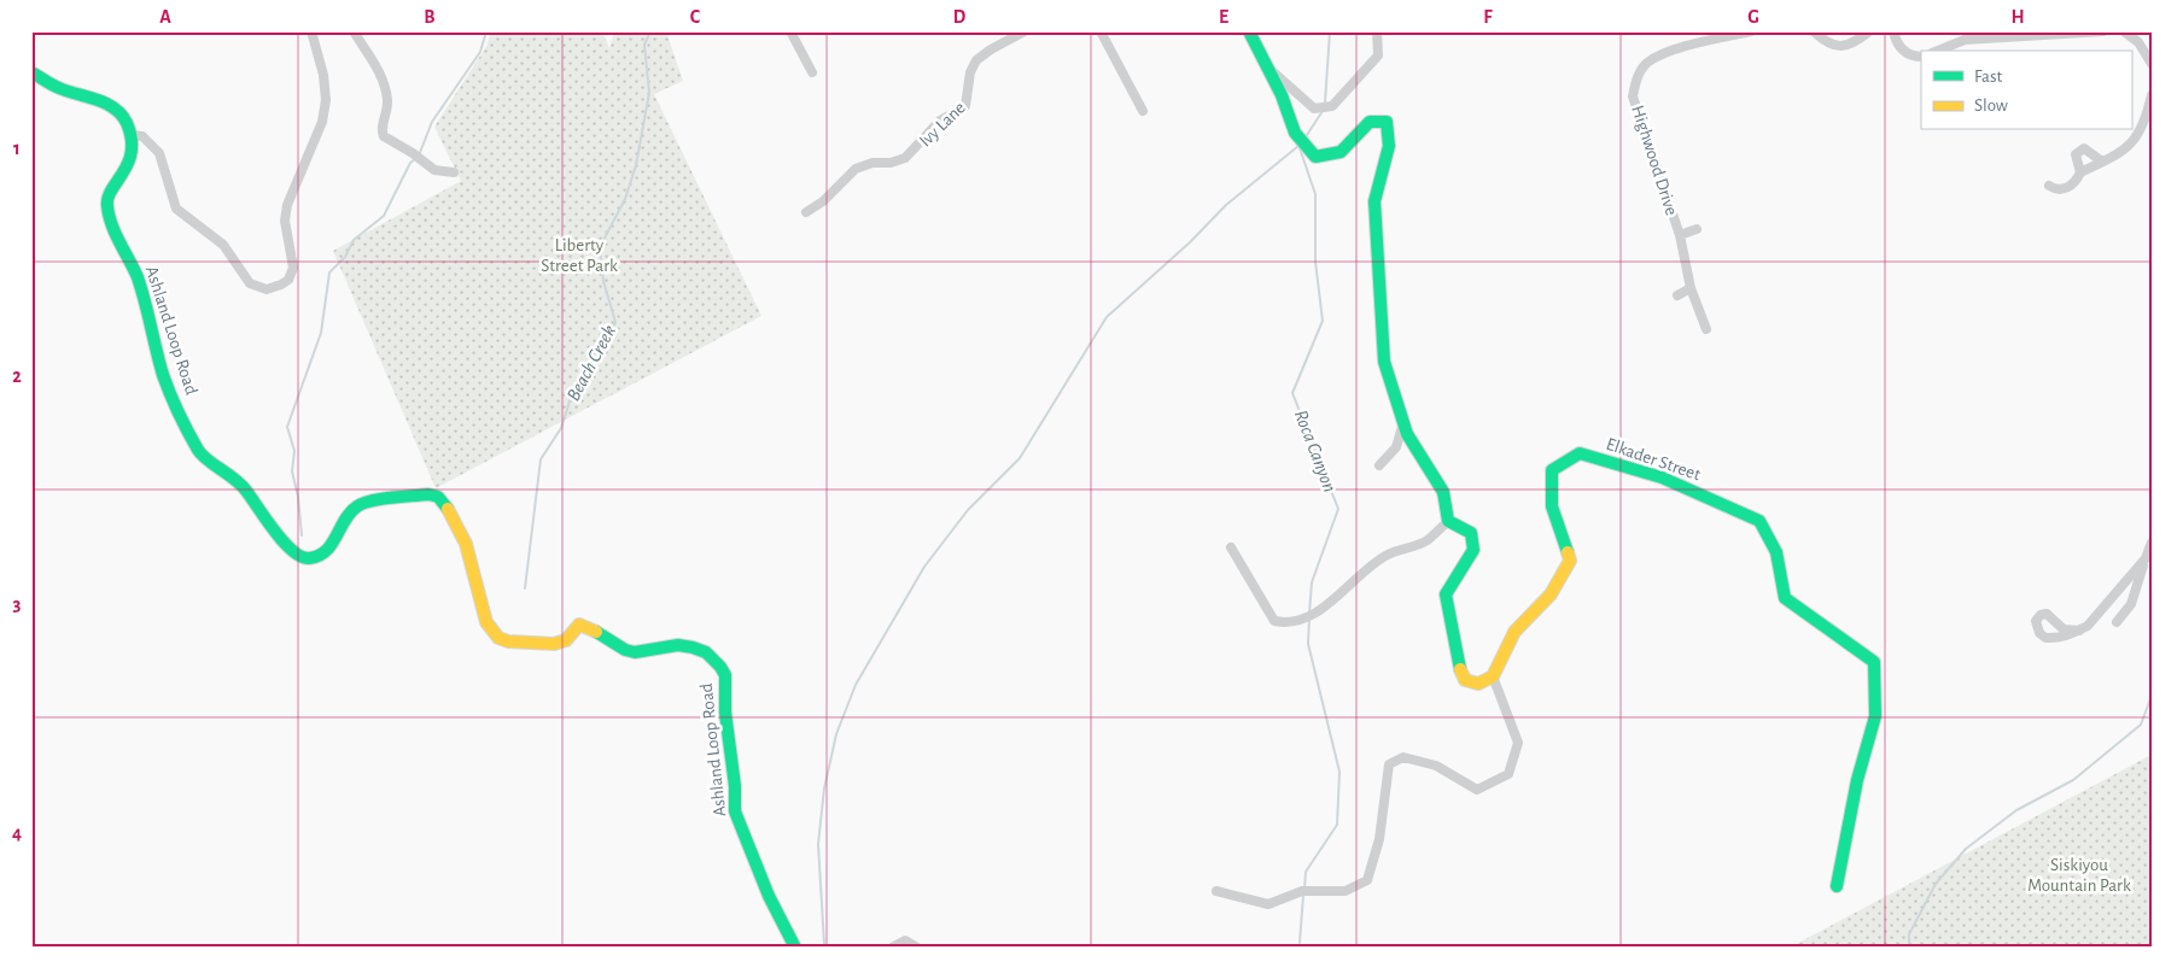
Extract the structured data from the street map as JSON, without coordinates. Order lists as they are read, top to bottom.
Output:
{
  "streets": {
    "street": [
      "Ivy Lane",
      "Highwood Drive",
      "Ashland Loop Road",
      "Elkader Street"
    ]
  },
  "water": ["Beach Creek", "Roca Canyon"],
  "parks": ["Liberty Street Park", "Siskiyou Mountain Park"],
  "legend": ["Fast", "Slow"],
  "grid": {
    "columns": [
      "A",
      "B",
      "C",
      "D",
      "E",
      "F",
      "G",
      "H"
    ],
    "rows": [
      "1",
      "2",
      "3",
      "4"
    ]
  }
}
